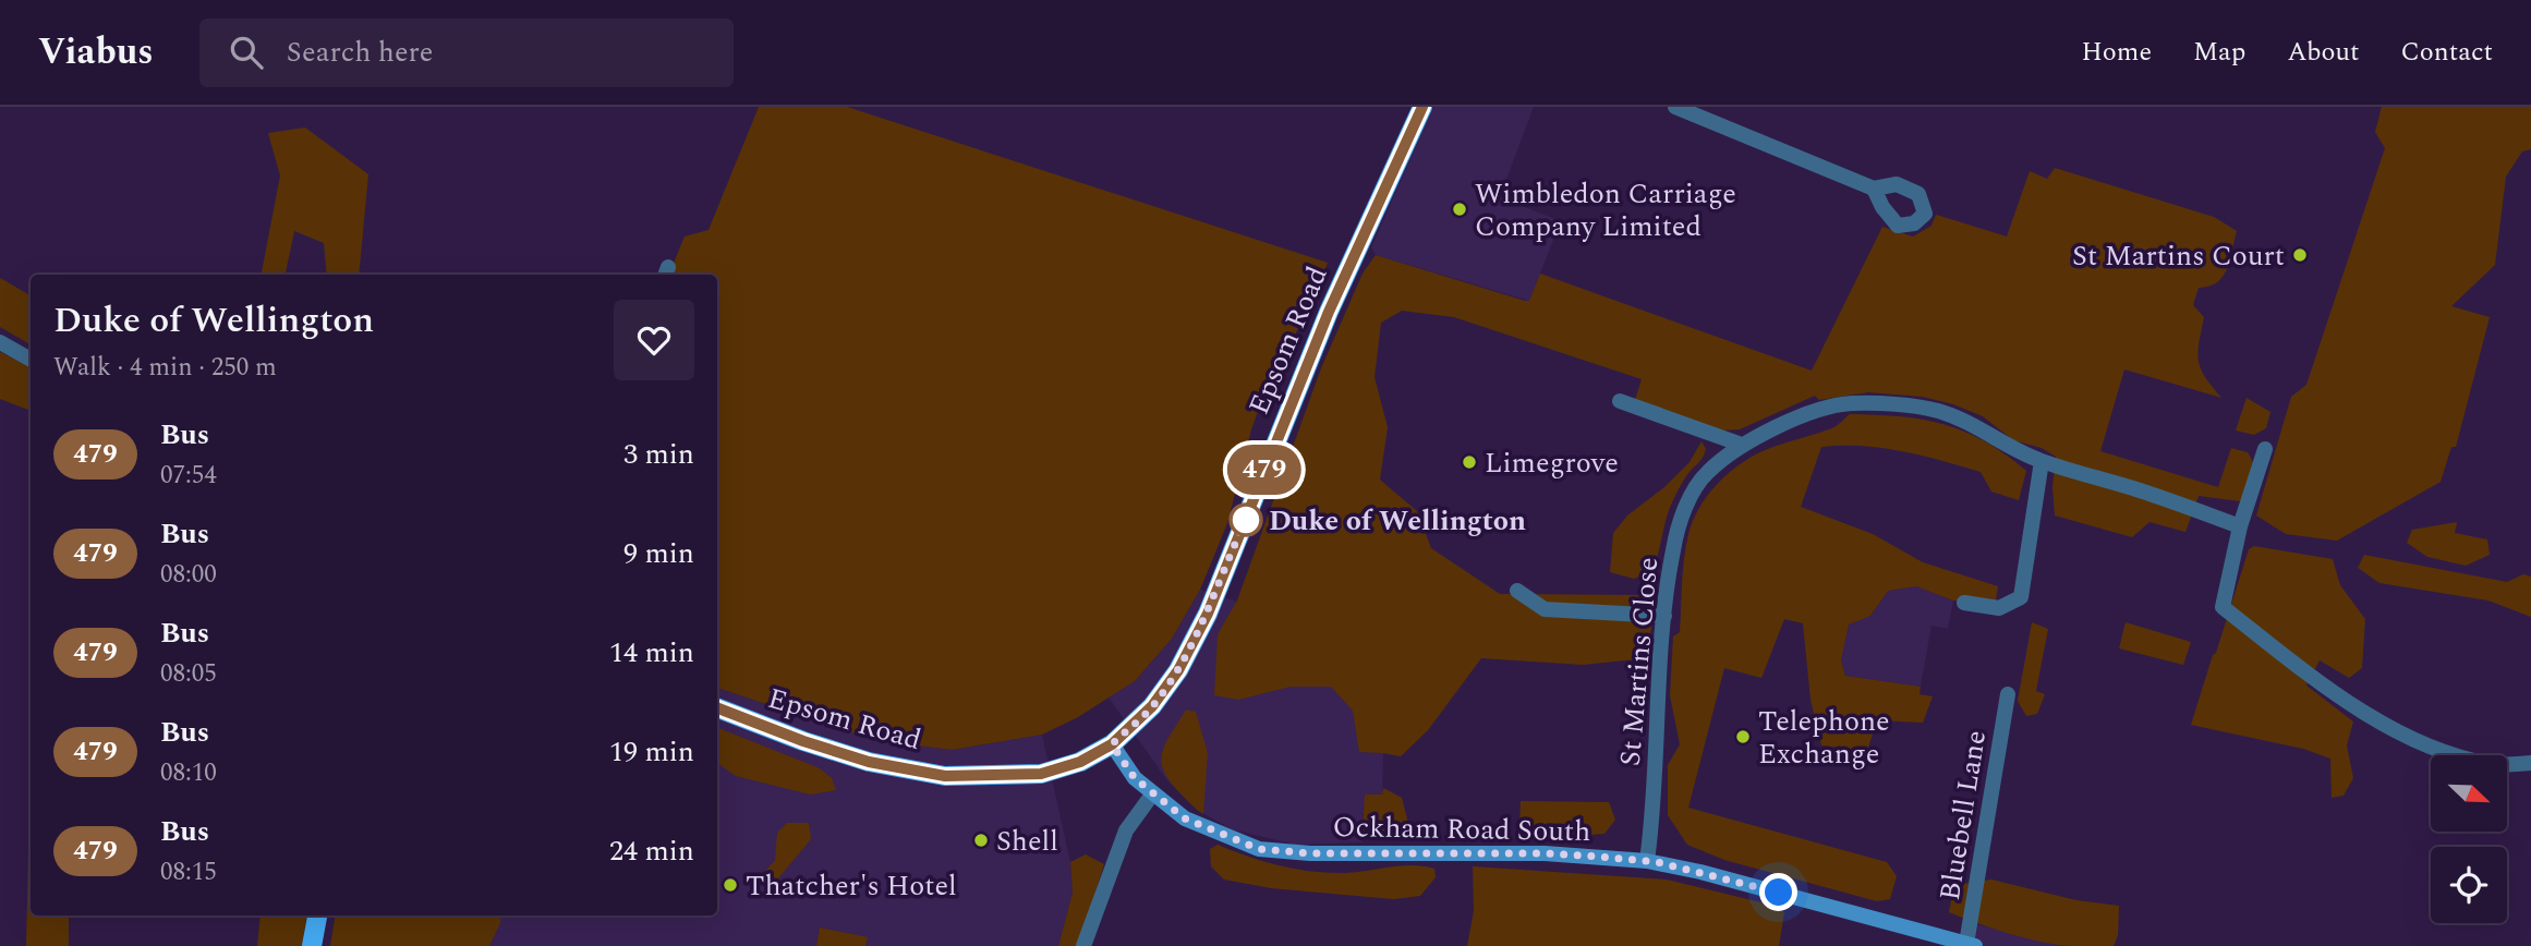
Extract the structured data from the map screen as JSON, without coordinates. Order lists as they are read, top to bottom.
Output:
{
  "streets": {
    "main road": ["Epsom Road", "Ockham Road South"],
    "street": ["St Martins Close", "Bluebell Lane"]
  },
  "crossings": [
    ["Epsom Road", "Ockham Road South"],
    ["St Martins Close", "Ockham Road South"],
    ["Bluebell Lane", "Ockham Road South"]
  ],
  "places": [
    "Wimbledon Carriage Company Limited",
    "St Martins Court",
    "Limegrove",
    "Duke of Wellington",
    "Telephone Exchange",
    "Shell",
    "Thatcher's Hotel"
  ],
  "lines": ["bus line 479"],
  "north": "bottom right",
  "page": {
    "header": "Viabus",
    "search": "Search here",
    "nav": [
      "Home",
      "Map",
      "About",
      "Contact"
    ],
    "on_map": "479",
    "heading": ["Duke of Wellington", "Walk · 4 min · 250 m"],
    "list": [
      {
        "mark": "479",
        "name": "Bus",
        "note": "07:54",
        "value": "3 min"
      },
      {
        "mark": "479",
        "name": "Bus",
        "note": "08:00",
        "value": "9 min"
      },
      {
        "mark": "479",
        "name": "Bus",
        "note": "08:05",
        "value": "14 min"
      },
      {
        "mark": "479",
        "name": "Bus",
        "note": "08:10",
        "value": "19 min"
      },
      {
        "mark": "479",
        "name": "Bus",
        "note": "08:15",
        "value": "24 min"
      }
    ]
  }
}
